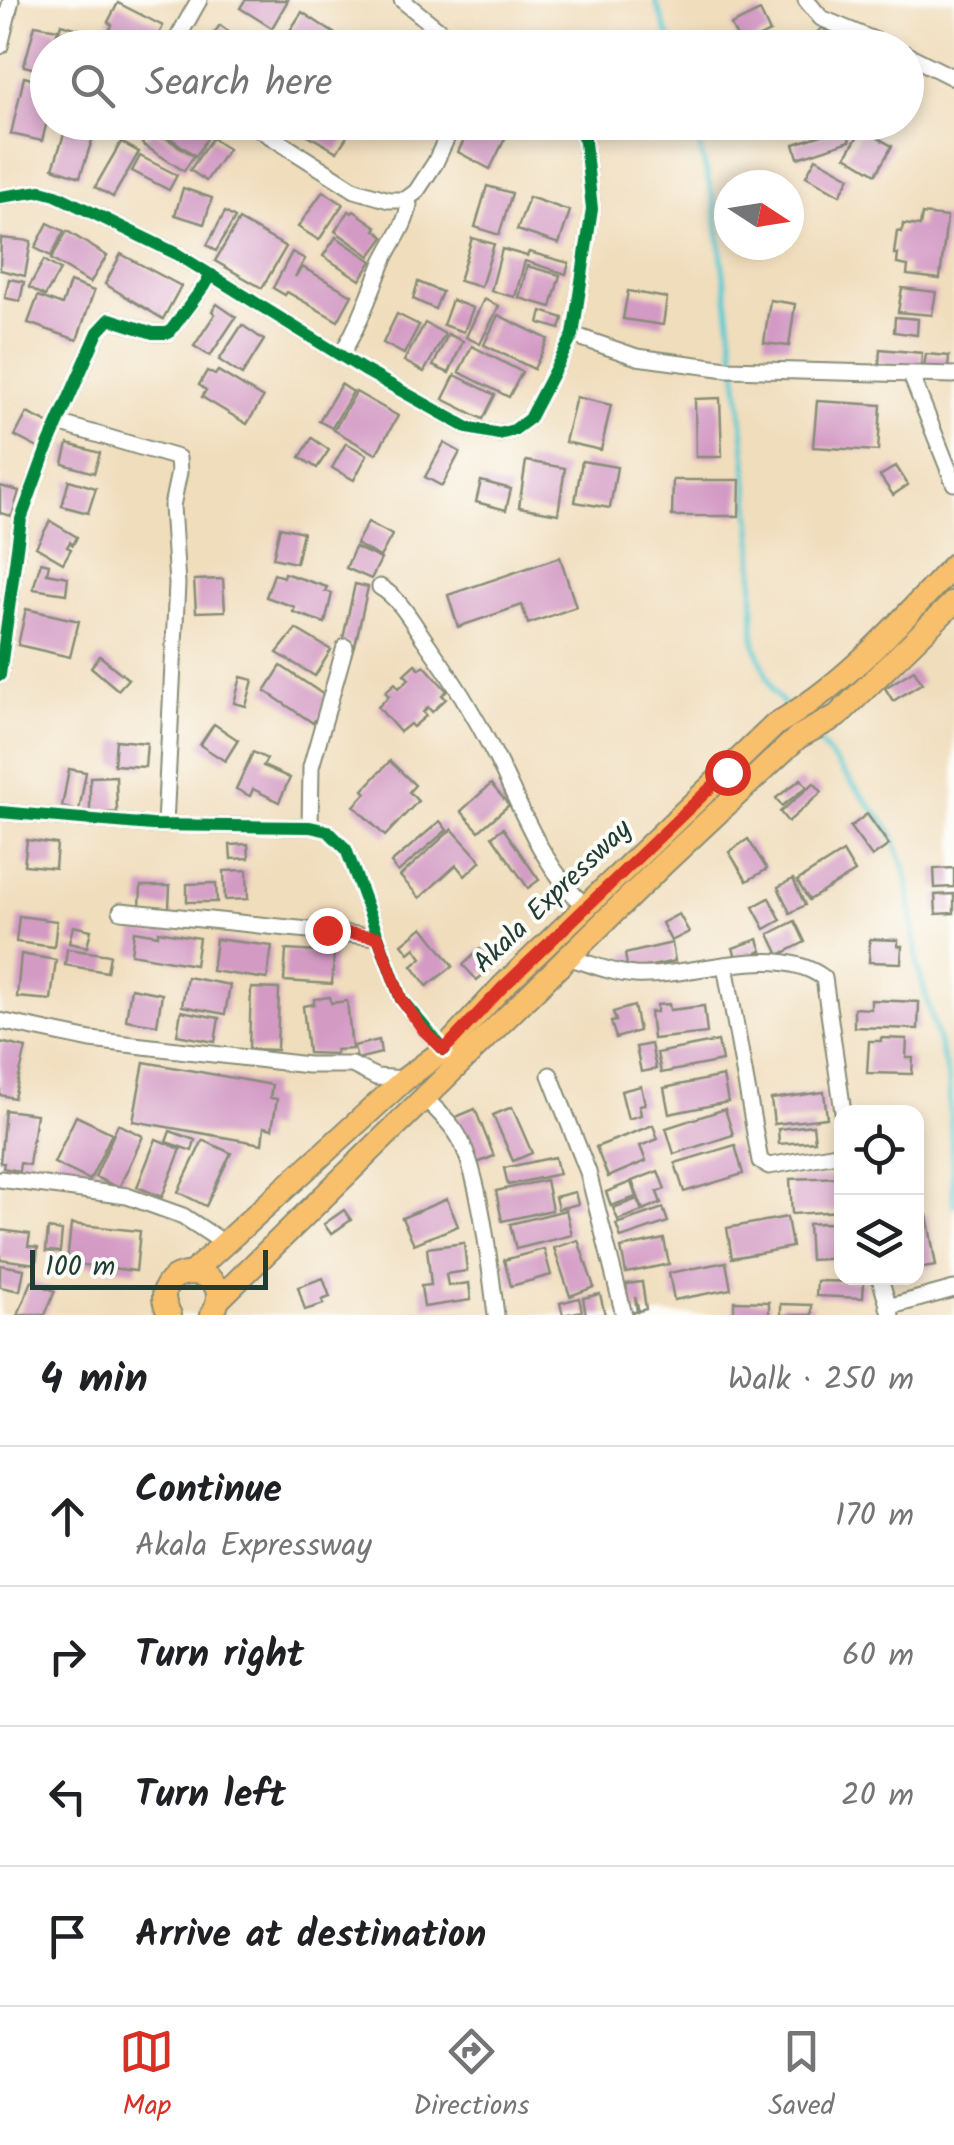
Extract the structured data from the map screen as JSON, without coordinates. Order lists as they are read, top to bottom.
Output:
{
  "streets": {
    "main road": ["Akala Expressway"]
  },
  "scale_bar": "100 m",
  "north": "right",
  "page": {
    "search": "Search here",
    "scale": "100 m",
    "heading": ["4 min", "Walk · 250 m"],
    "list": [
      ["Continue", "Akala Expressway", "170 m"],
      ["Turn right", "60 m"],
      ["Turn left", "20 m"],
      "Arrive at destination"
    ],
    "nav": ["Map", "Directions", "Saved"]
  }
}
